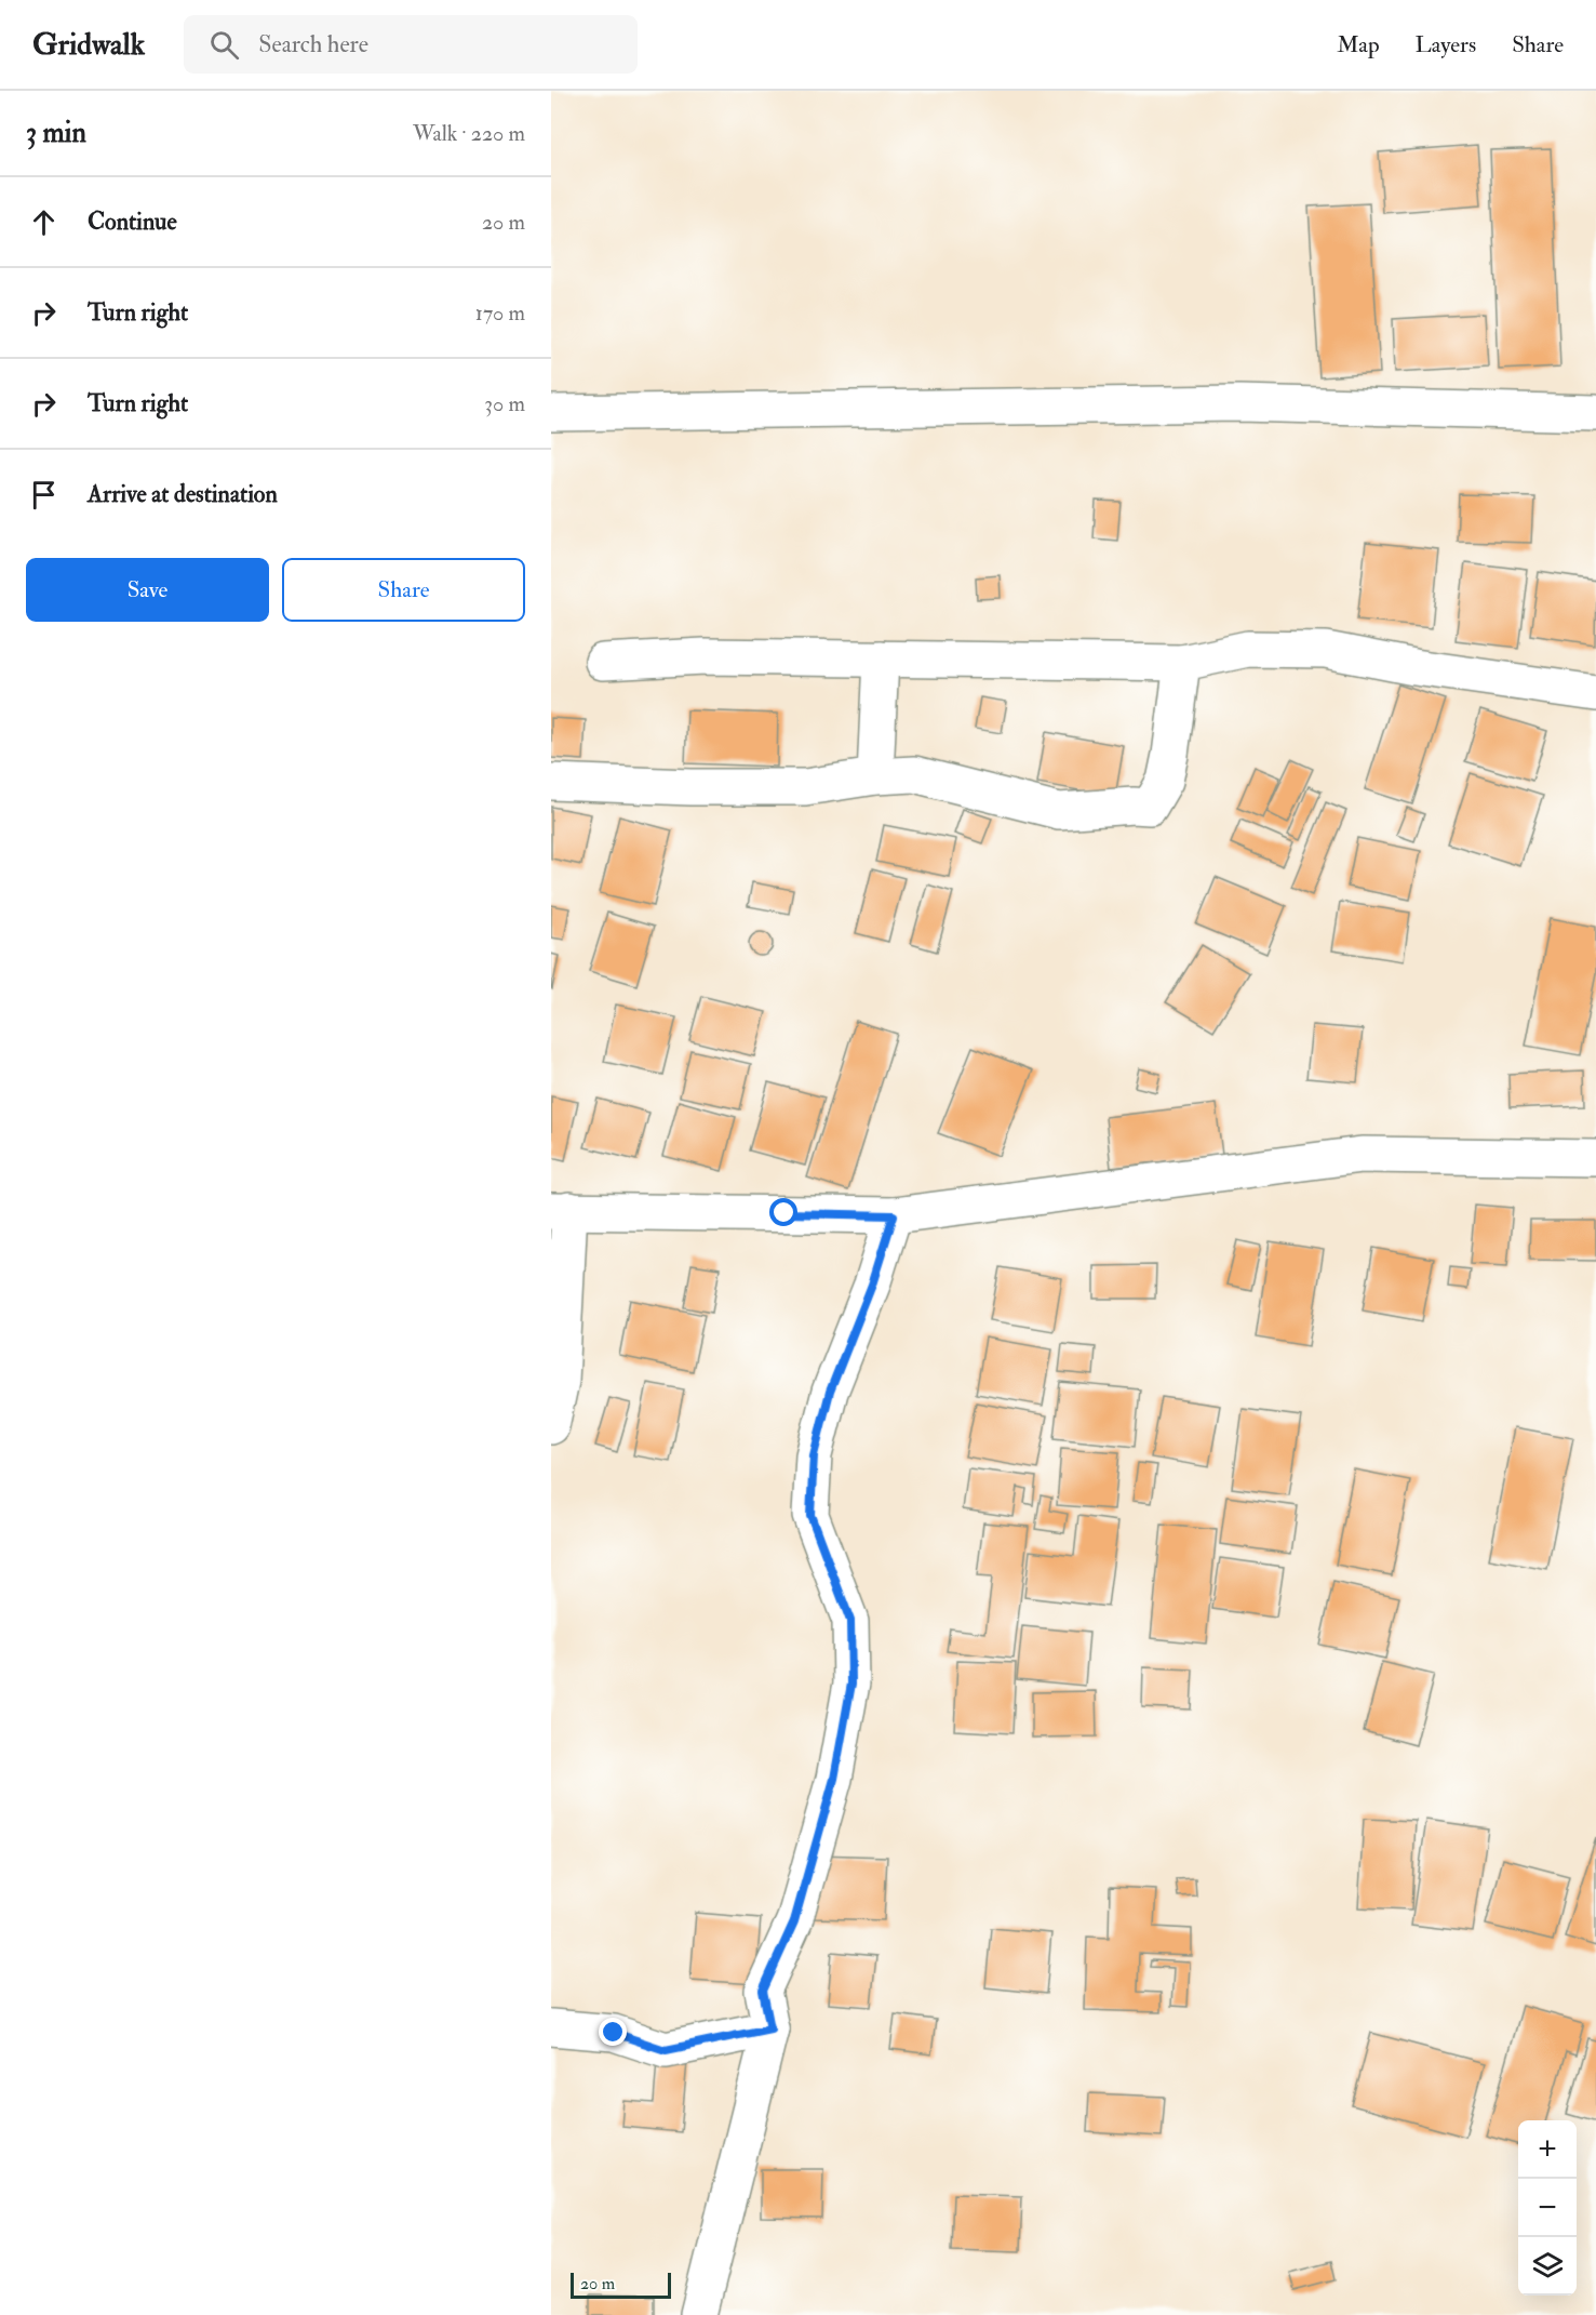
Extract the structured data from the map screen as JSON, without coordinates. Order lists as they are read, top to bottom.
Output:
{
  "scale_bar": "20 m",
  "page": {
    "header": "Gridwalk",
    "search": "Search here",
    "nav": ["Map", "Layers", "Share"],
    "heading": ["3 min", "Walk · 220 m"],
    "list": [
      ["Continue", "20 m"],
      ["Turn right", "170 m"],
      ["Turn right", "30 m"],
      "Arrive at destination"
    ],
    "buttons": ["Save", "Share"],
    "map_buttons": ["+", "−"],
    "scale": "20 m"
  }
}
